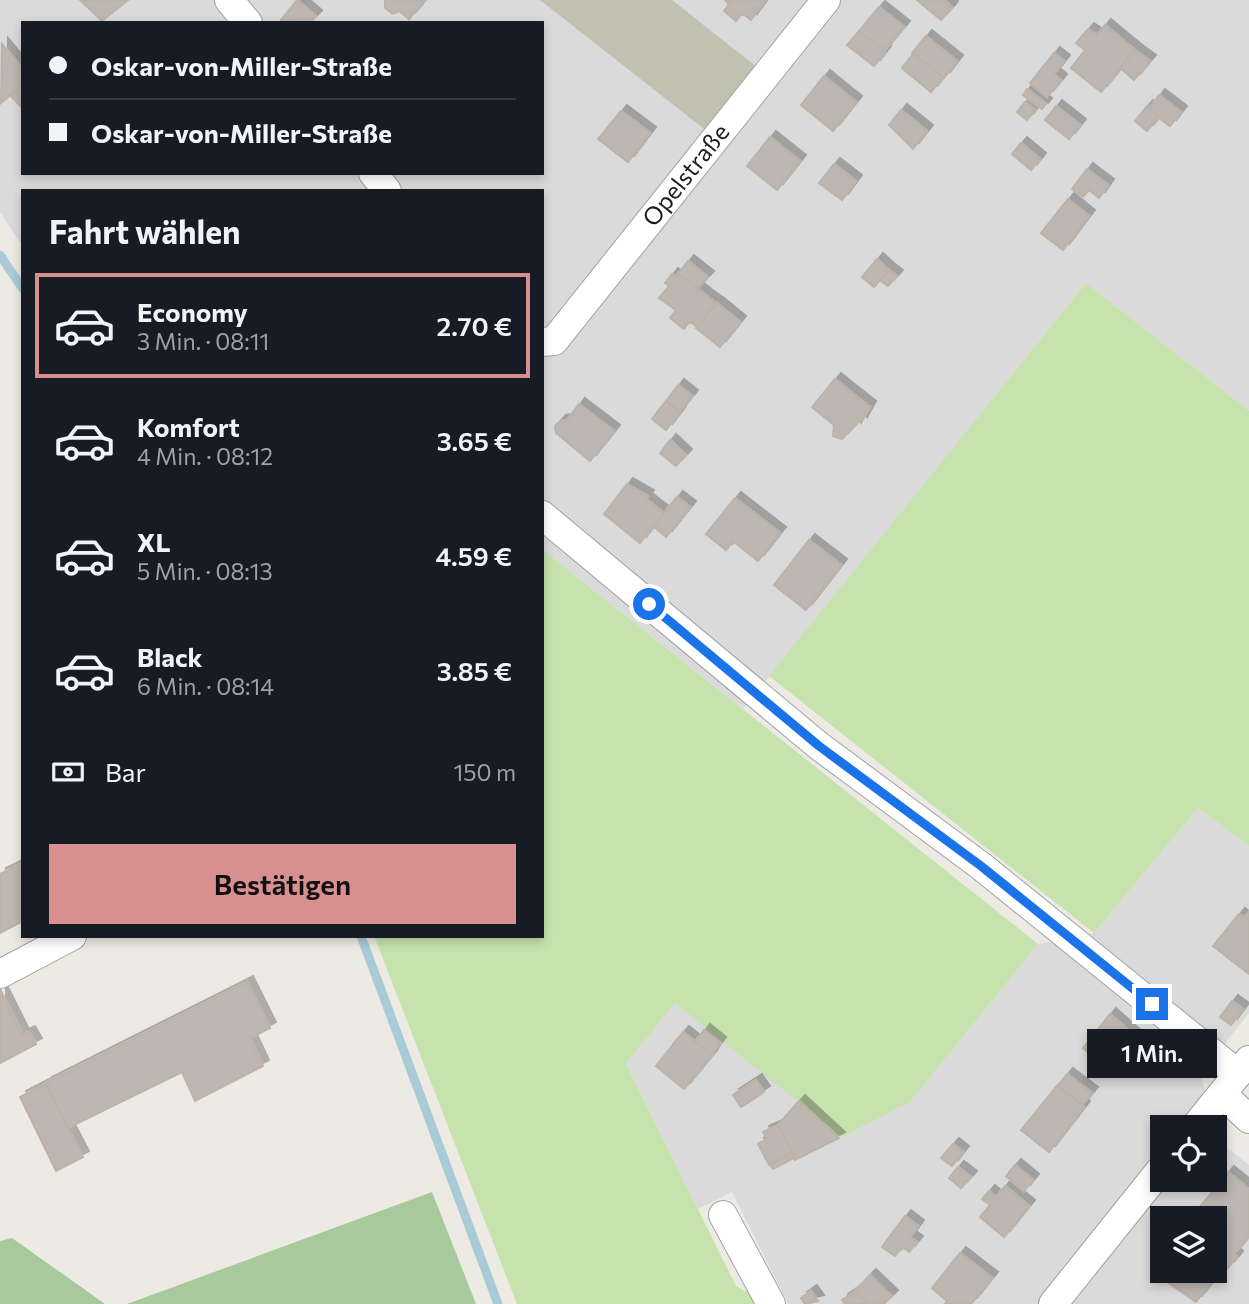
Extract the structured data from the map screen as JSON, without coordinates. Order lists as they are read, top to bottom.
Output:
{
  "streets": {
    "street": ["Opelstraße"]
  },
  "page": {
    "banner": ["Oskar-von-Miller-Straße", "Oskar-von-Miller-Straße"],
    "heading": "Fahrt wählen",
    "list": [
      {
        "name": "Economy",
        "note": "3 Min. · 08:11",
        "value": "2.70 €"
      },
      {
        "name": "Komfort",
        "note": "4 Min. · 08:12",
        "value": "3.65 €"
      },
      {
        "name": "XL",
        "note": "5 Min. · 08:13",
        "value": "4.59 €"
      },
      {
        "name": "Black",
        "note": "6 Min. · 08:14",
        "value": "3.85 €"
      }
    ],
    "pay": ["Bar", "150 m"],
    "buttons": "Bestätigen",
    "bubble": "1 Min."
  }
}
